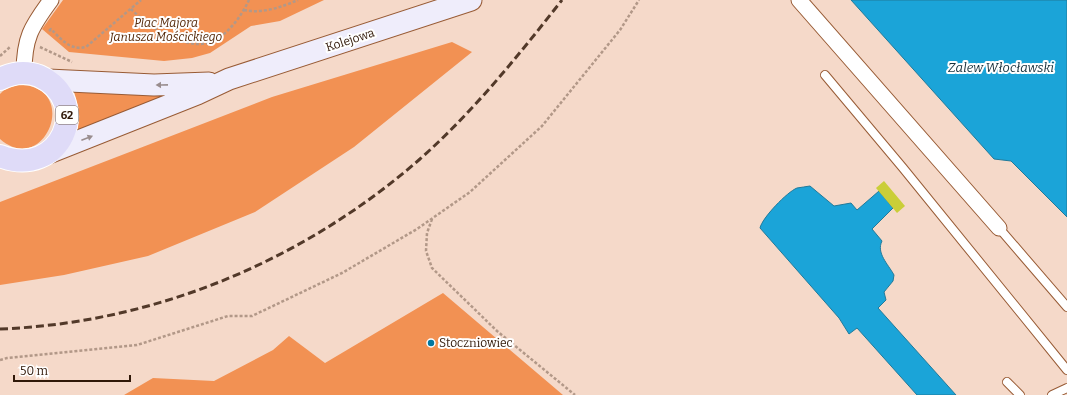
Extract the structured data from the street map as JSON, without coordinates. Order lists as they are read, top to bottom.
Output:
{
  "streets": {
    "main road": ["Kolejowa", "62"]
  },
  "crossings": [
    ["Kolejowa", "62"]
  ],
  "water": ["Zalew Włocławski"],
  "parks": ["Plac Majora Janusza Mościckiego"],
  "places": ["Stoczniowiec"],
  "scale_bar": "50 m"
}
